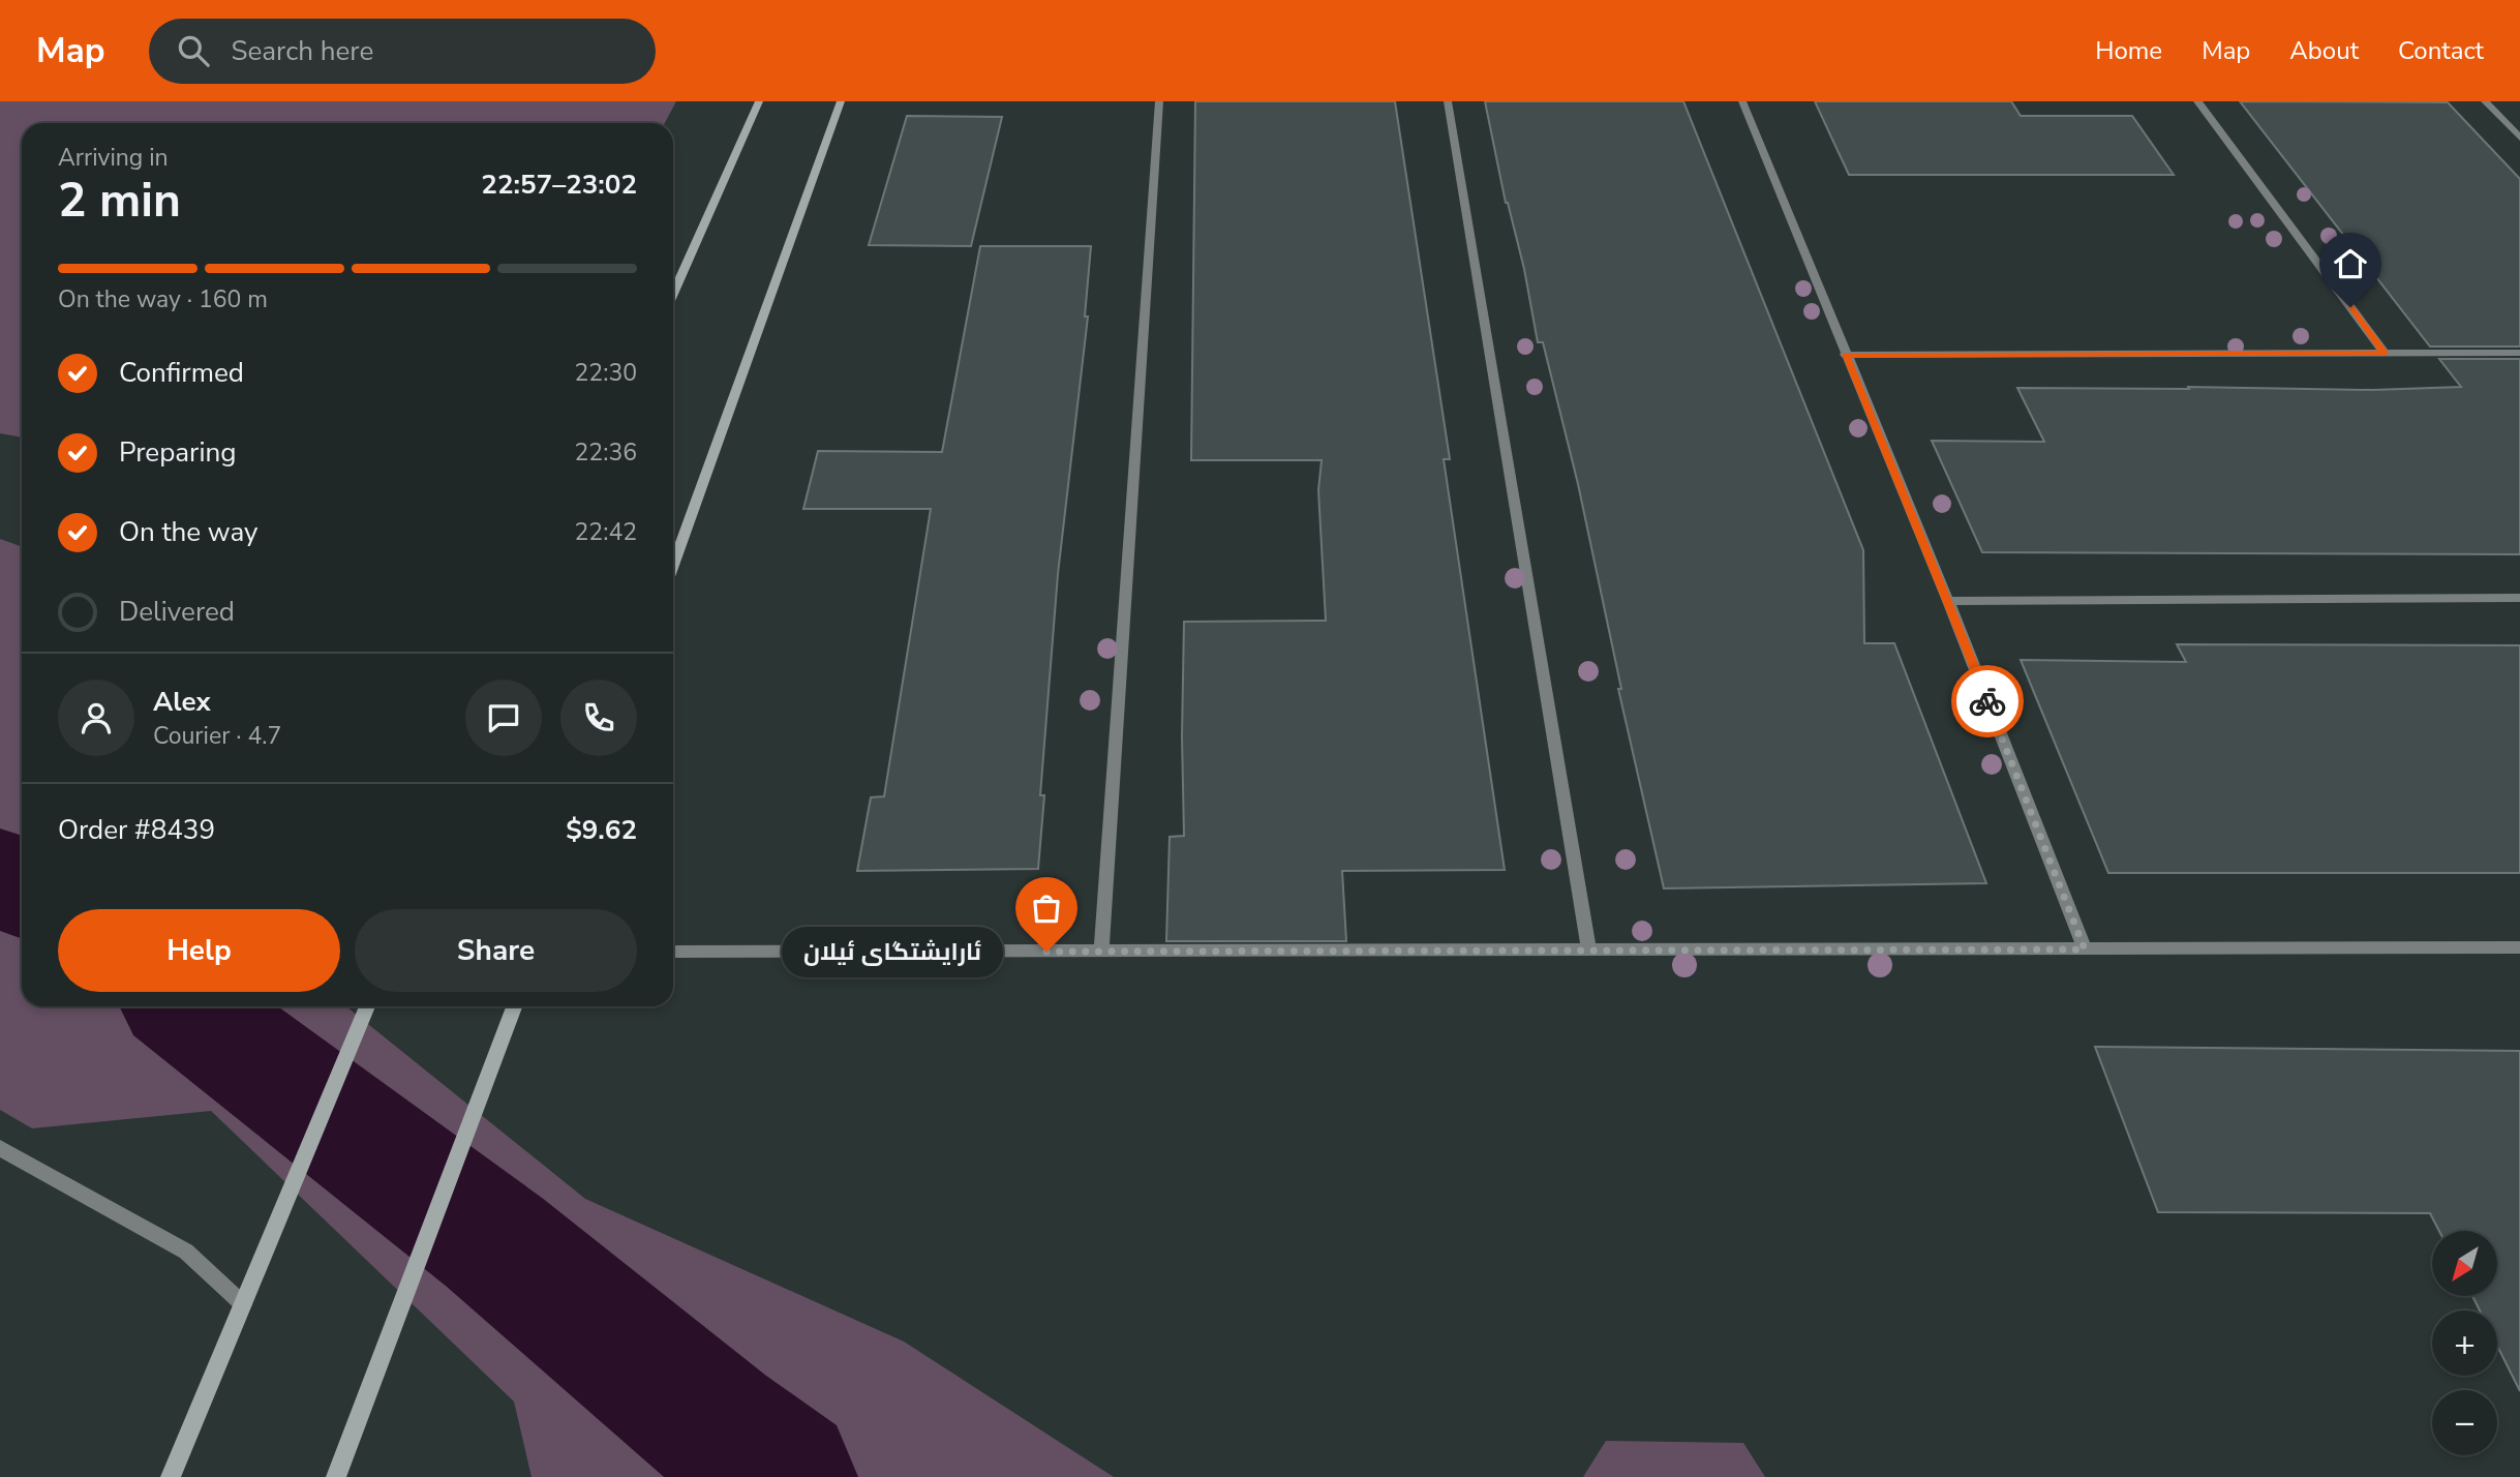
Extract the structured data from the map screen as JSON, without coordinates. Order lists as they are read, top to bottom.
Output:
{
  "places": ["ئارایشتگای ئیلان"],
  "north": "bottom left",
  "page": {
    "header": "Map",
    "search": "Search here",
    "nav": [
      "Home",
      "Map",
      "About",
      "Contact"
    ],
    "heading": ["2 min", "Arriving in", "22:57–23:02"],
    "panel": [
      "Alex",
      "Courier · 4.7",
      "Order #8439",
      "$9.62"
    ],
    "bar": "On the way · 160 m",
    "list": [
      ["Confirmed", "22:30"],
      ["Preparing", "22:36"],
      ["On the way", "22:42"],
      "Delivered"
    ],
    "buttons": ["Help", "Share"],
    "bubble": "ئارایشتگای ئیلان",
    "map_buttons": ["+", "−"]
  }
}
